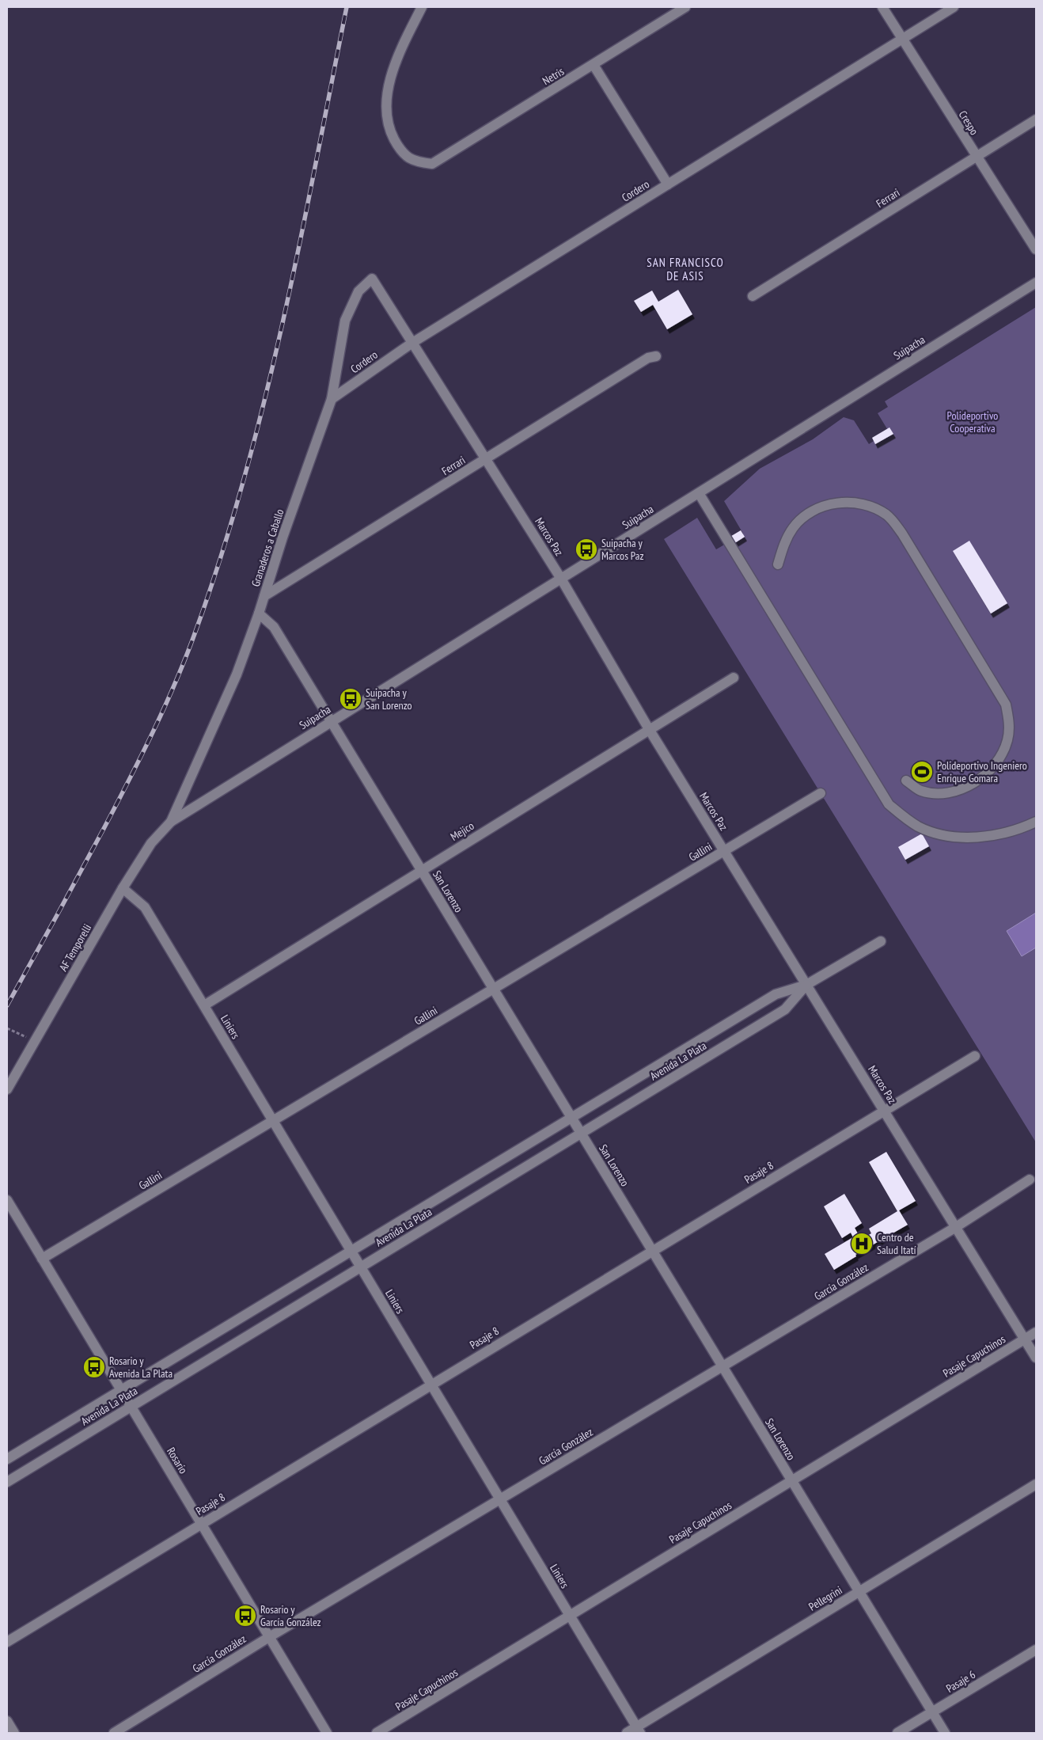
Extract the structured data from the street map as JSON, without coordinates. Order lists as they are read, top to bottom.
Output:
{
  "streets": {
    "street": [
      "Netris",
      "Crespo",
      "Cordero",
      "Ferrari",
      "Suipacha",
      "Marcos Paz",
      "Granaderos a Caballo",
      "Mejico",
      "Gallini",
      "San Lorenzo",
      "AF Temporelli",
      "Liniers",
      "Avenida La Plata",
      "Pasaje 8",
      "García González",
      "Pasaje Capuchinos",
      "Rosario",
      "Pellegrini",
      "Pasaje 6"
    ]
  },
  "crossings": [
    ["Crespo", "Cordero"],
    ["Crespo", "Ferrari"],
    ["Cordero", "Marcos Paz"],
    ["Cordero", "Granaderos a Caballo"],
    ["Ferrari", "Marcos Paz"],
    ["Ferrari", "Granaderos a Caballo"],
    ["Suipacha", "Marcos Paz"],
    ["Suipacha", "Granaderos a Caballo"],
    ["Suipacha", "San Lorenzo"],
    ["Suipacha", "AF Temporelli"],
    ["Marcos Paz", "Granaderos a Caballo"],
    ["Marcos Paz", "Mejico"],
    ["Marcos Paz", "Gallini"],
    ["Marcos Paz", "Avenida La Plata"],
    ["Marcos Paz", "Pasaje 8"],
    ["Marcos Paz", "García González"],
    ["Marcos Paz", "Pasaje Capuchinos"],
    ["Granaderos a Caballo", "San Lorenzo"],
    ["Granaderos a Caballo", "AF Temporelli"],
    ["Mejico", "San Lorenzo"],
    ["Mejico", "Liniers"],
    ["Gallini", "San Lorenzo"],
    ["Gallini", "Liniers"],
    ["Gallini", "Rosario"],
    ["San Lorenzo", "Avenida La Plata"],
    ["San Lorenzo", "Pasaje 8"],
    ["San Lorenzo", "García González"],
    ["San Lorenzo", "Pasaje Capuchinos"],
    ["San Lorenzo", "Pellegrini"],
    ["San Lorenzo", "Pasaje 6"],
    ["AF Temporelli", "Liniers"],
    ["Liniers", "Avenida La Plata"],
    ["Liniers", "Pasaje 8"],
    ["Liniers", "García González"],
    ["Liniers", "Pasaje Capuchinos"],
    ["Liniers", "Pellegrini"],
    ["Avenida La Plata", "Rosario"],
    ["Pasaje 8", "Rosario"],
    ["García González", "Rosario"]
  ],
  "districts": ["SAN FRANCISCO DE ASIS"],
  "parks": ["Polideportivo Cooperativa"],
  "places": {
    "bus stop": [
      "Suipacha y Marcos Paz",
      "Suipacha y San Lorenzo",
      "Rosario y Avenida La Plata",
      "Rosario y García González"
    ],
    "sports": ["Polideportivo Ingeniero Enrique Gomara"],
    "hospital": ["Centro de Salud Itatí"]
  }
}
